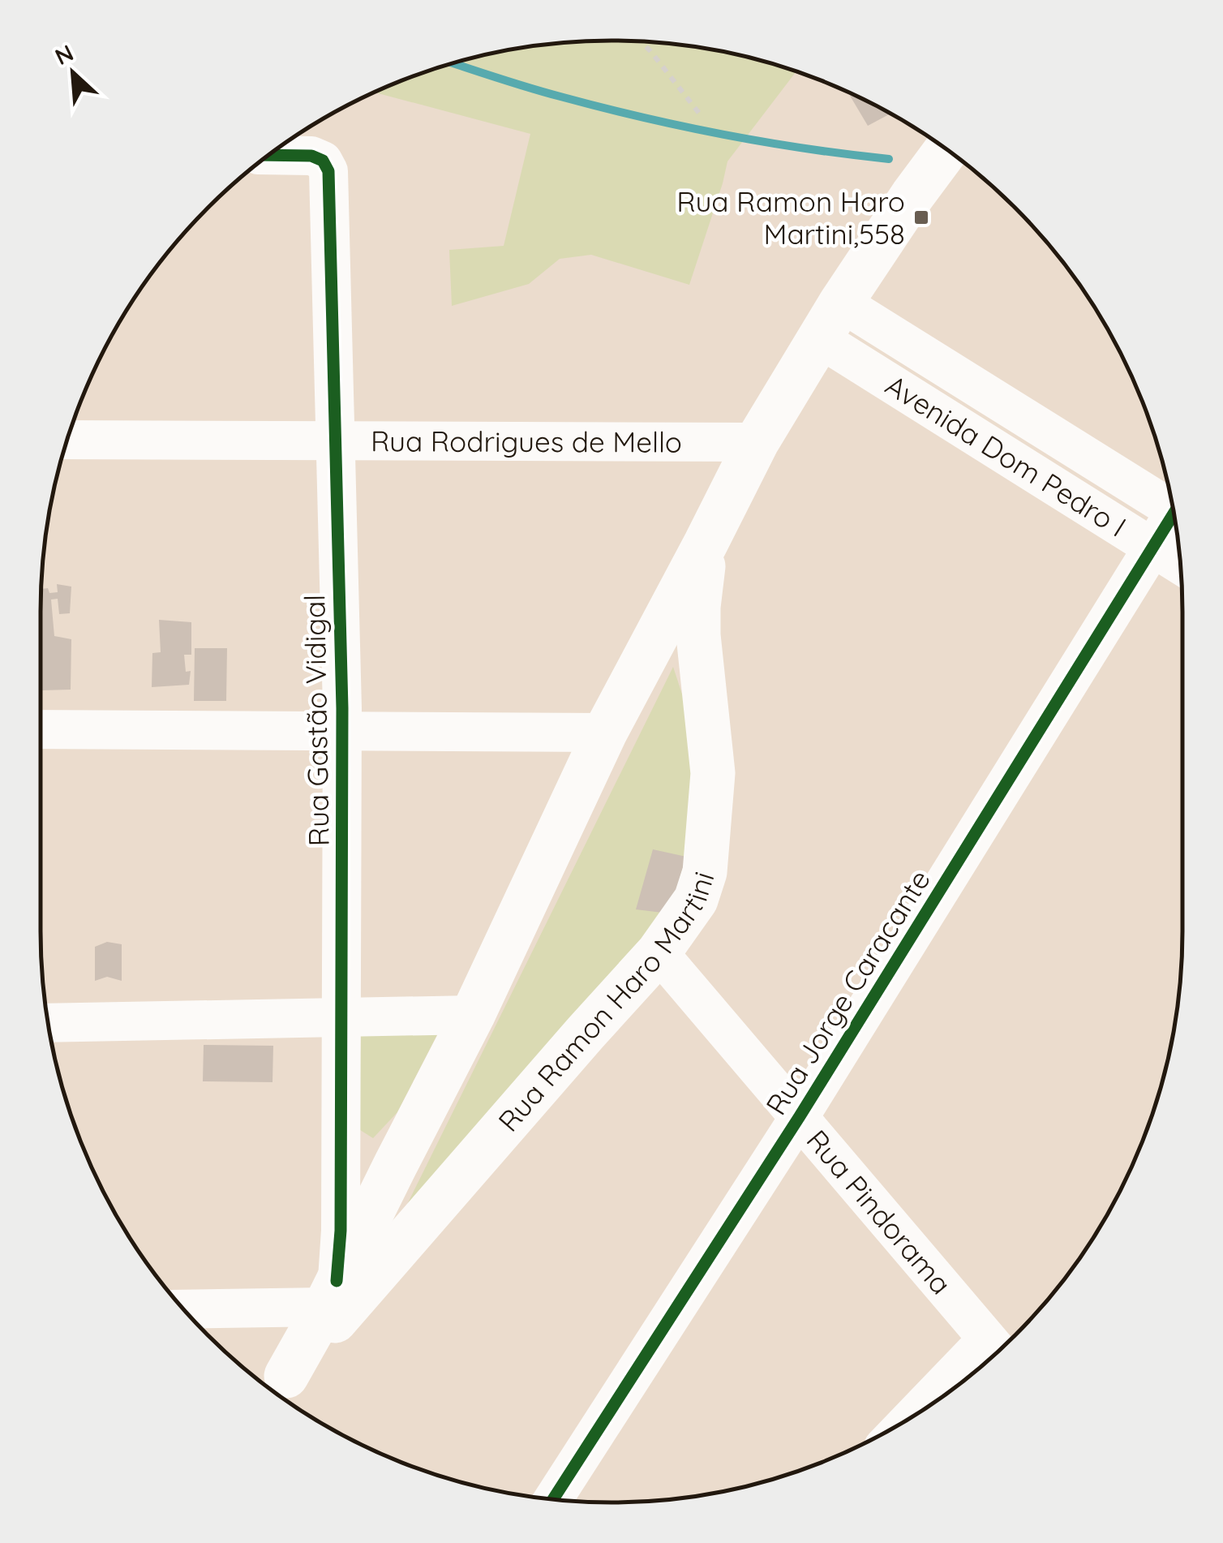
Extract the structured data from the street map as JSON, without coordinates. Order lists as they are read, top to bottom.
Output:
{
  "streets": {
    "main road": ["Rua Ramon Haro Martini"],
    "street": [
      "Rua Rodrigues de Mello",
      "Avenida Dom Pedro I",
      "Rua Gastão Vidigal",
      "Rua Jorge Caracante",
      "Rua Pindorama"
    ]
  },
  "crossings": [
    ["Rua Rodrigues de Mello", "Rua Gastão Vidigal"],
    ["Rua Rodrigues de Mello", "Rua Ramon Haro Martini"],
    ["Avenida Dom Pedro I", "Rua Jorge Caracante"],
    ["Avenida Dom Pedro I", "Rua Ramon Haro Martini"],
    ["Rua Gastão Vidigal", "Rua Ramon Haro Martini"],
    ["Rua Jorge Caracante", "Rua Pindorama"],
    ["Rua Ramon Haro Martini", "Rua Pindorama"]
  ],
  "places": {
    "transit": ["Rua Ramon Haro Martini,558"]
  },
  "north": "top left"
}
